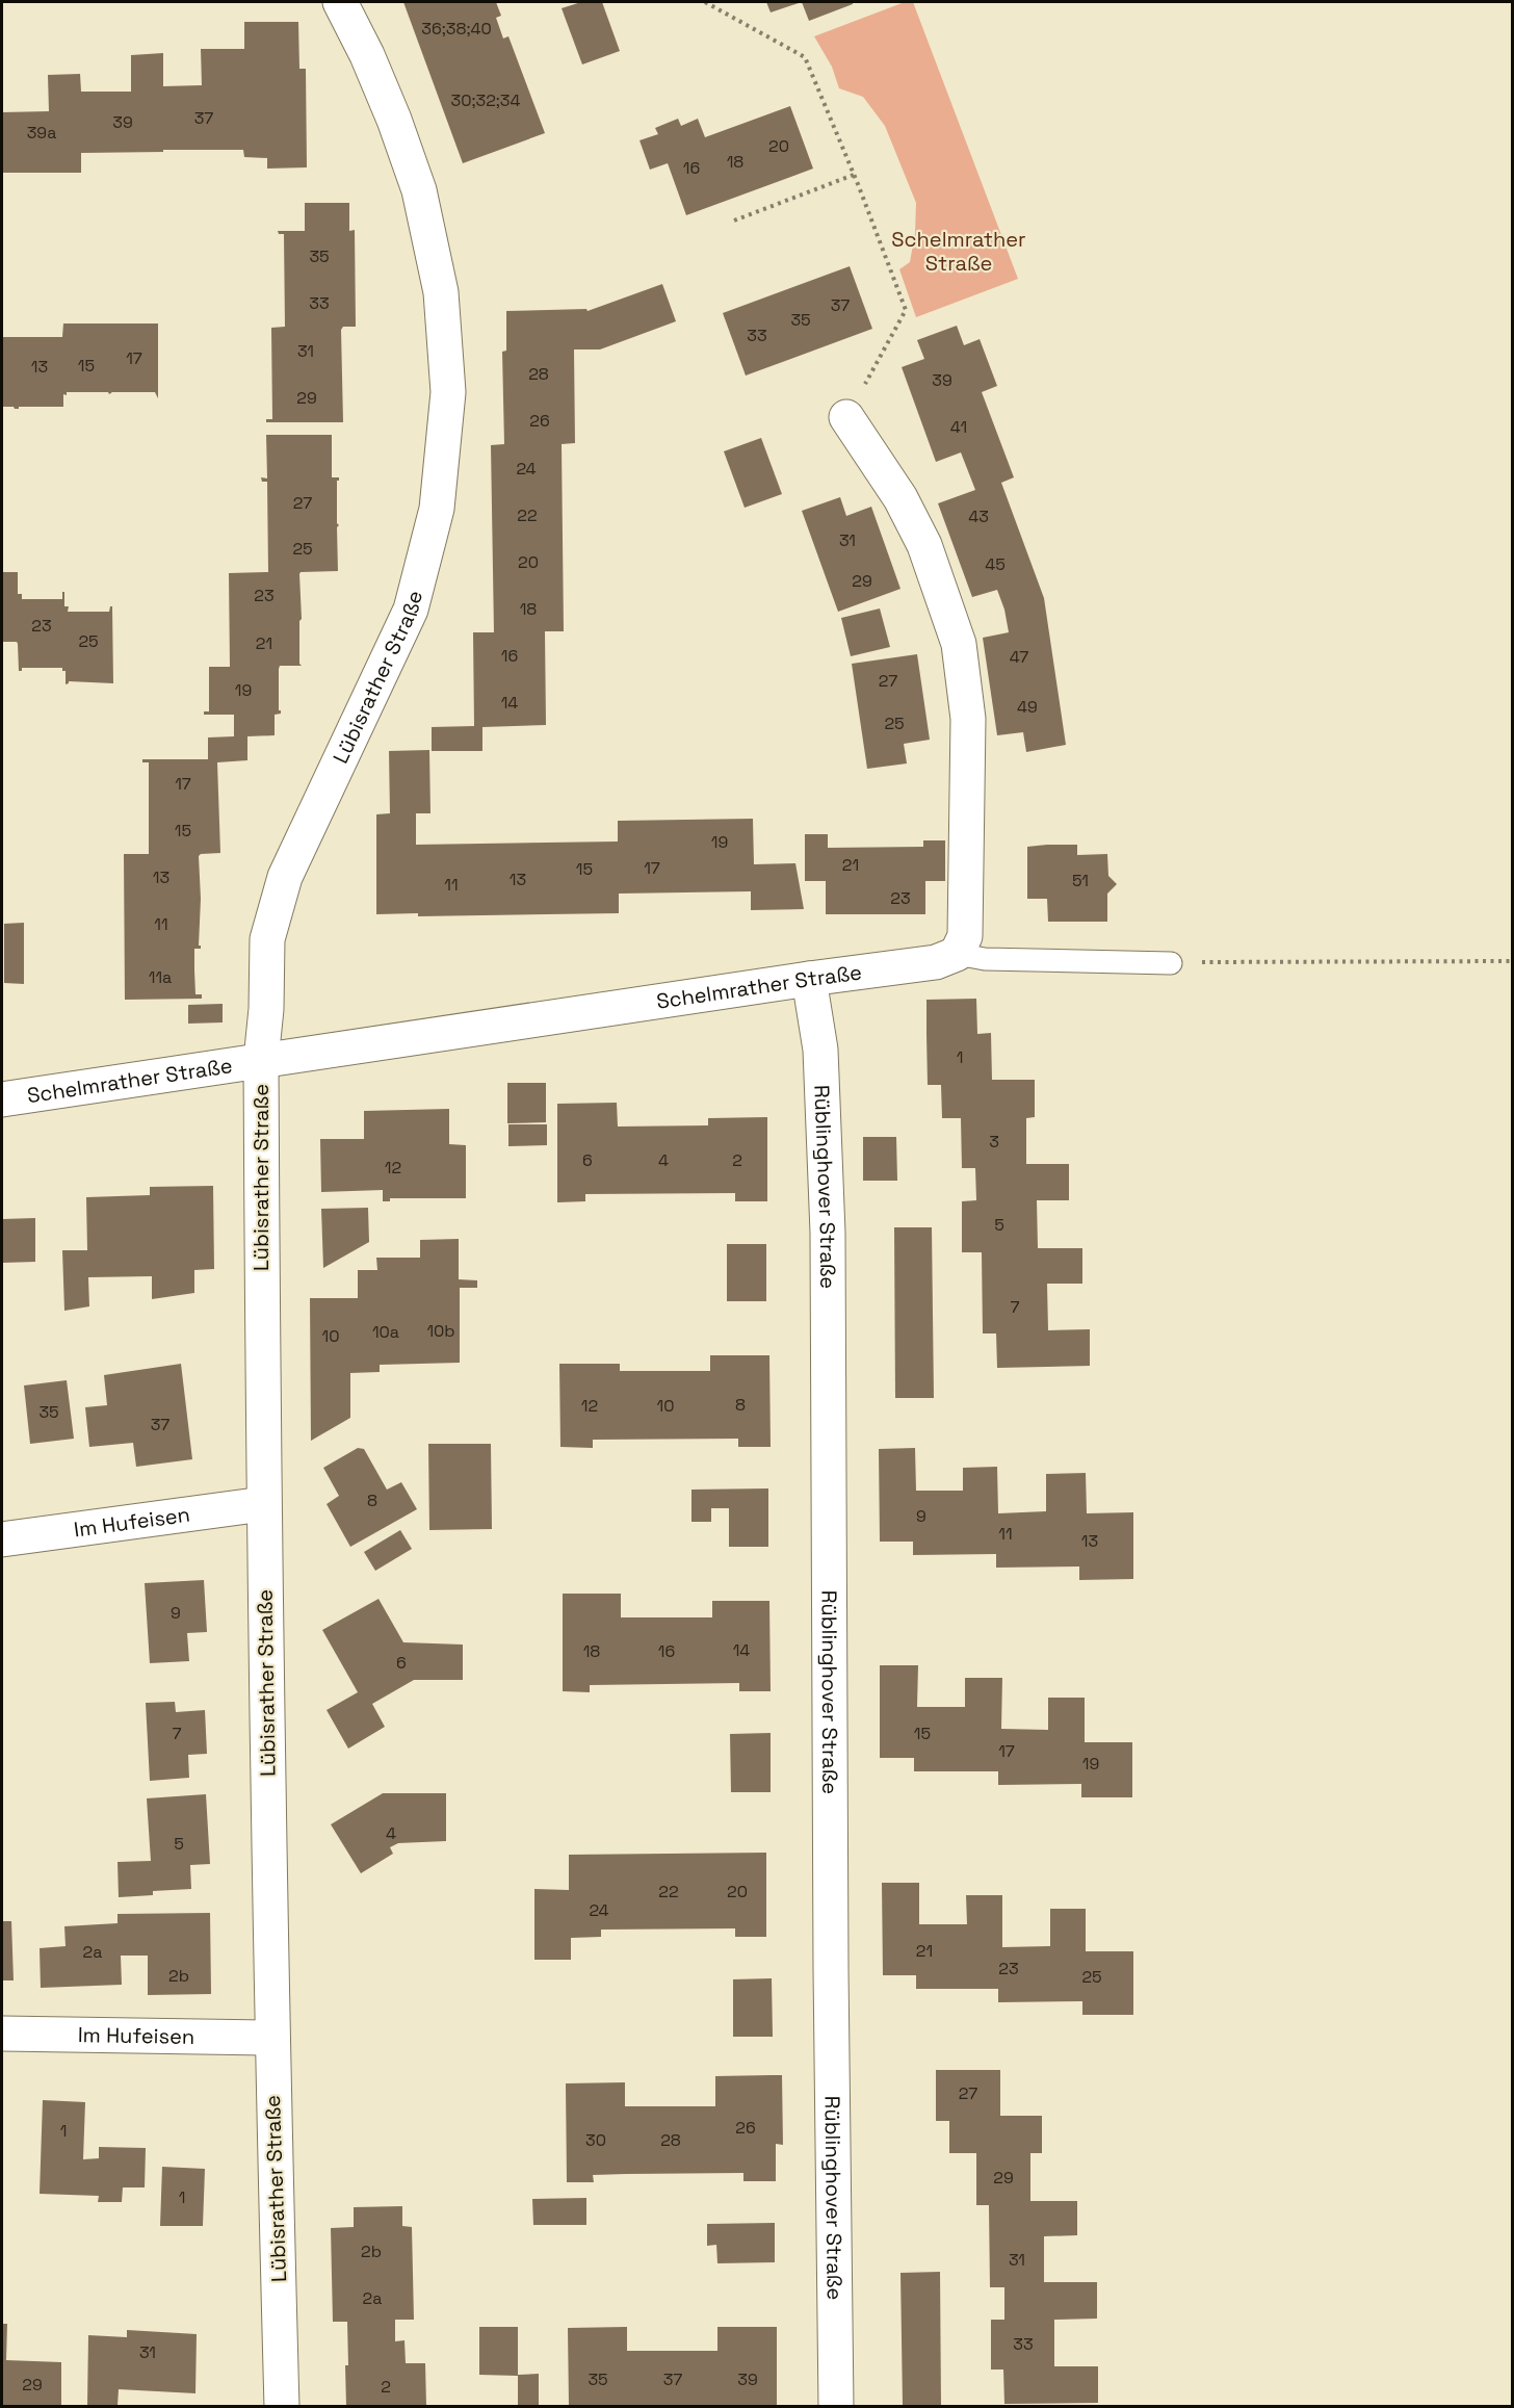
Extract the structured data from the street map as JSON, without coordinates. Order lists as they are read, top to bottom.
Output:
{
  "streets": {
    "street": [
      "Lübisrather Straße",
      "Schelmrather Straße",
      "Rüblinghover Straße",
      "Im Hufeisen"
    ]
  },
  "crossings": [
    ["Lübisrather Straße", "Schelmrather Straße"],
    ["Lübisrather Straße", "Im Hufeisen"],
    ["Schelmrather Straße", "Rüblinghover Straße"]
  ],
  "parks": ["Schelmrather Straße"],
  "house_numbers": [
    "36;38;40",
    "30;32;34",
    "37",
    "39",
    "39a",
    "20",
    "18",
    "16",
    "35",
    "33",
    "37",
    "35",
    "33",
    "31",
    "17",
    "15",
    "13",
    "28",
    "39",
    "29",
    "26",
    "41",
    "24",
    "27",
    "22",
    "43",
    "31",
    "25",
    "20",
    "45",
    "29",
    "23",
    "18",
    "23",
    "25",
    "21",
    "16",
    "47",
    "27",
    "19",
    "14",
    "49",
    "25",
    "17",
    "15",
    "19",
    "21",
    "17",
    "15",
    "13",
    "13",
    "51",
    "11",
    "23",
    "11",
    "11a",
    "1",
    "3",
    "6",
    "4",
    "2",
    "12",
    "5",
    "7",
    "10b",
    "10a",
    "10",
    "8",
    "12",
    "10",
    "35",
    "37",
    "8",
    "9",
    "11",
    "13",
    "9",
    "14",
    "18",
    "16",
    "6",
    "7",
    "15",
    "17",
    "19",
    "4",
    "5",
    "22",
    "20",
    "24",
    "21",
    "2a",
    "23",
    "2b",
    "25",
    "27",
    "26",
    "1",
    "30",
    "28",
    "29",
    "1",
    "2b",
    "31",
    "2a",
    "33",
    "31",
    "35",
    "37",
    "39",
    "29",
    "2"
  ]
}
